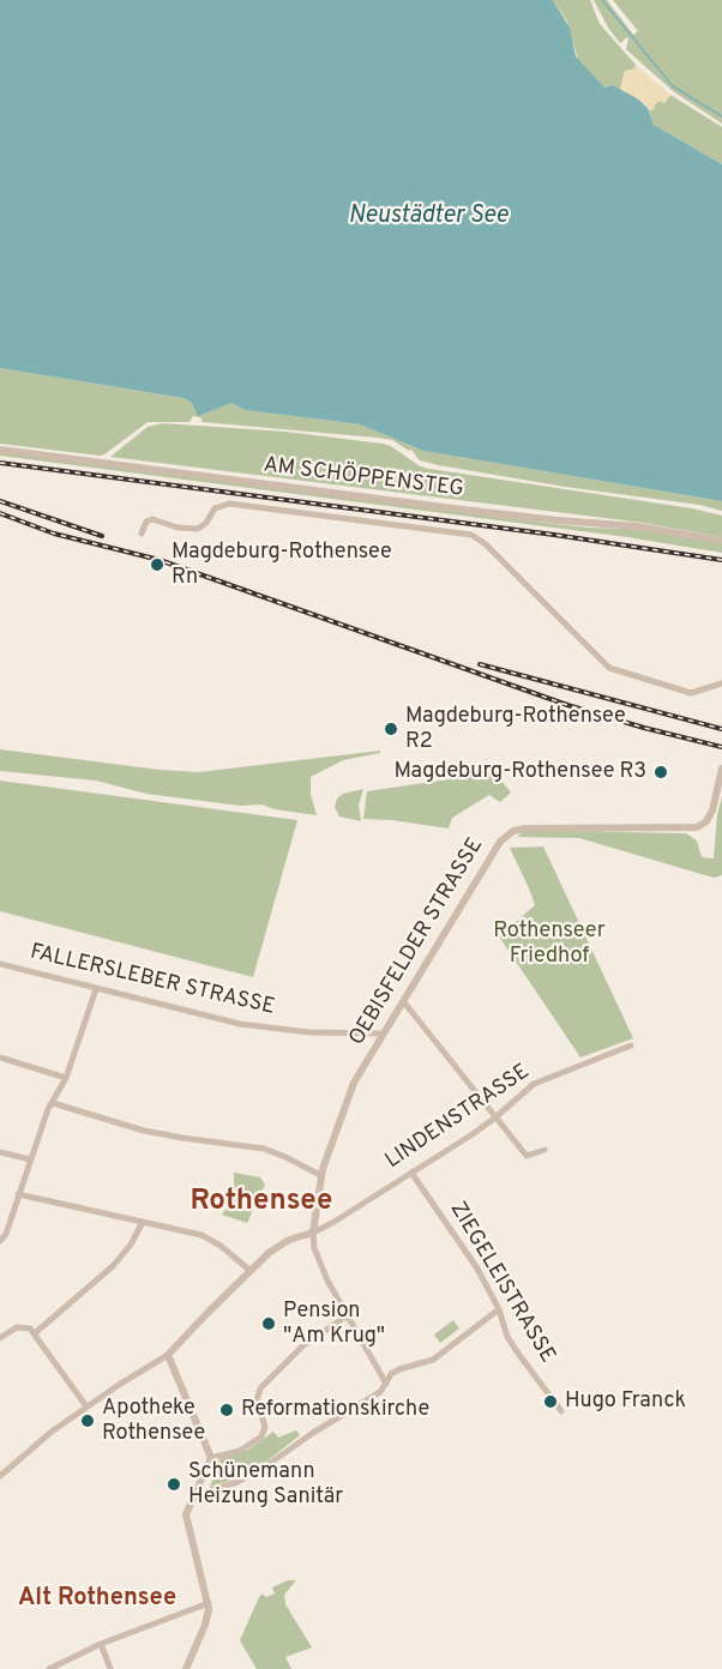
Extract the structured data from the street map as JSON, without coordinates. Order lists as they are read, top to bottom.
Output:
{
  "streets": {
    "street": [
      "AM SCHÖPPENSTEG",
      "OEBISFELDER STRASSE",
      "FALLERSLEBER STRASSE",
      "LINDENSTRASSE",
      "ZIEGELEISTRASSE"
    ]
  },
  "crossings": [
    ["OEBISFELDER STRASSE", "FALLERSLEBER STRASSE"],
    ["OEBISFELDER STRASSE", "LINDENSTRASSE"],
    ["LINDENSTRASSE", "ZIEGELEISTRASSE"]
  ],
  "districts": ["Rothensee", "Alt Rothensee"],
  "water": ["Neustädter See"],
  "parks": ["Rothenseer Friedhof"],
  "places": [
    "Magdeburg-Rothensee Rn",
    "Magdeburg-Rothensee R2",
    "Magdeburg-Rothensee R3",
    "Pension \"Am Krug\"",
    "Hugo Franck",
    "Reformationskirche",
    "Apotheke Rothensee",
    "Schünemann Heizung Sanitär"
  ]
}
